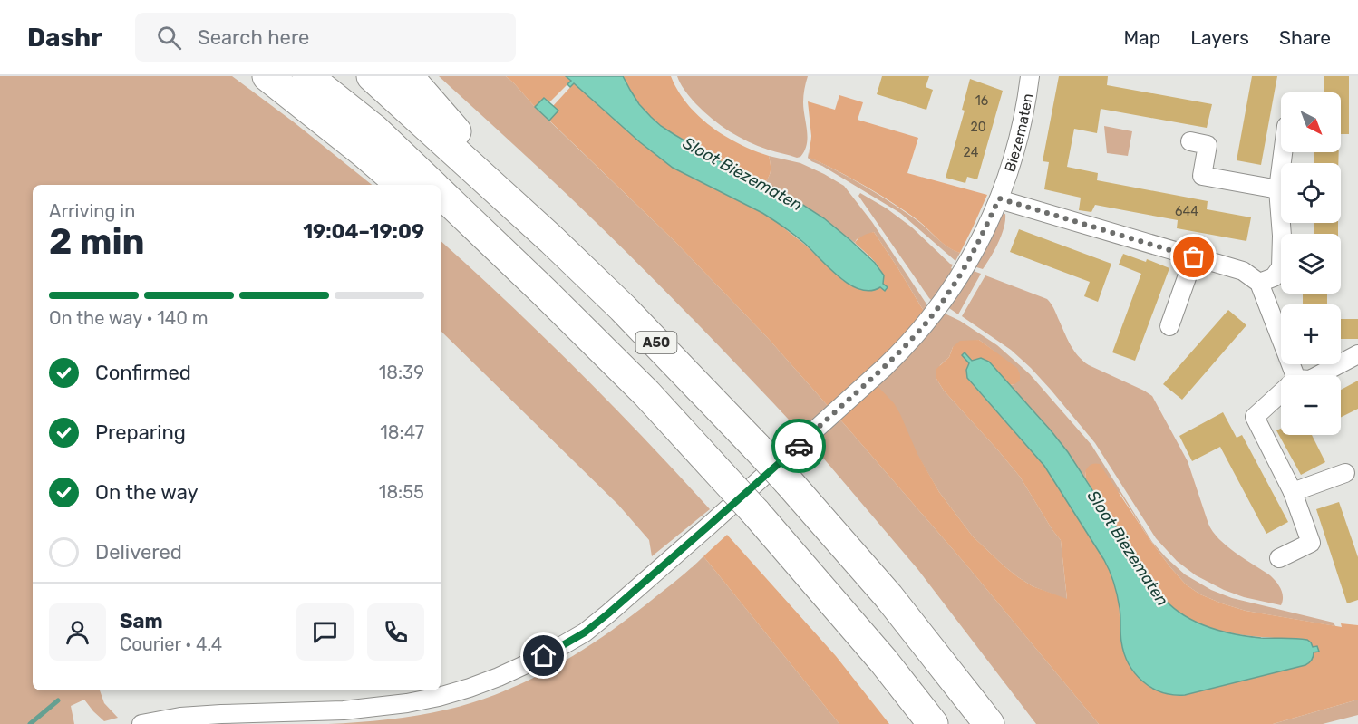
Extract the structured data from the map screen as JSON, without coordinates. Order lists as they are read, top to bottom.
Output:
{
  "streets": {
    "highway": ["A50"],
    "street": ["Biezematen"]
  },
  "water": ["Sloot Biezematen"],
  "house_numbers": [
    "16",
    "20",
    "24",
    "644"
  ],
  "north": "bottom right",
  "page": {
    "header": "Dashr",
    "search": "Search here",
    "nav": ["Map", "Layers", "Share"],
    "map_buttons": ["+", "−"],
    "heading": ["2 min", "Arriving in", "19:04–19:09"],
    "panel": ["Sam", "Courier · 4.4"],
    "bar": "On the way · 140 m",
    "list": [
      ["Confirmed", "18:39"],
      ["Preparing", "18:47"],
      ["On the way", "18:55"],
      "Delivered"
    ]
  }
}
